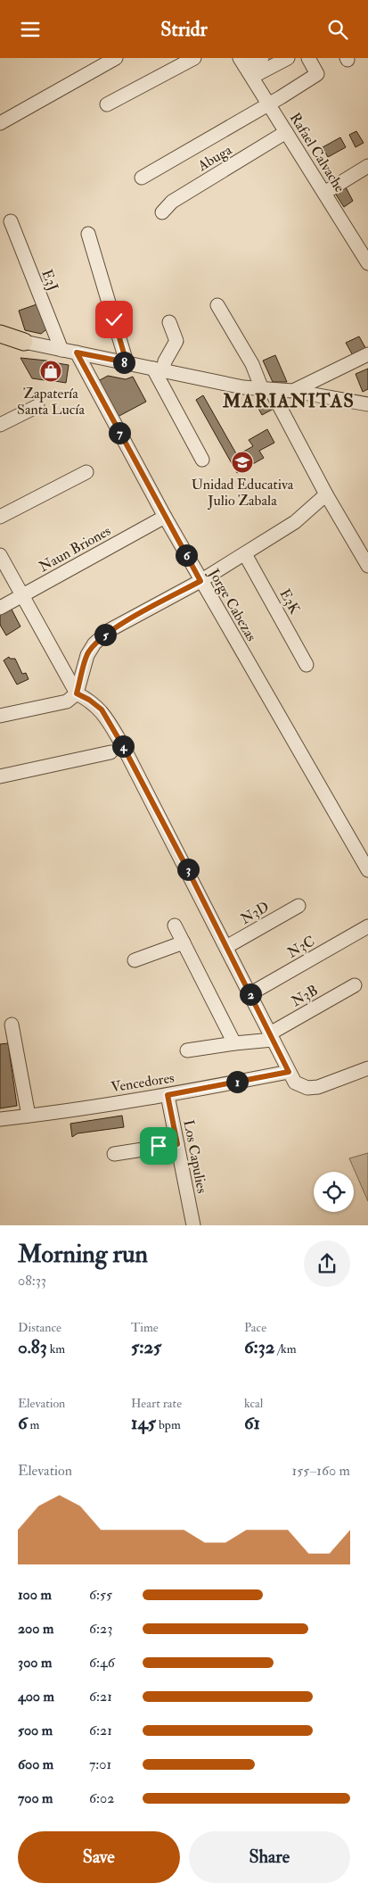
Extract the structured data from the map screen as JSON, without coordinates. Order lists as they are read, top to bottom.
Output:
{
  "streets": {
    "street": [
      "Rafael Calvache",
      "Abuga",
      "E3J",
      "Naun Briones",
      "E3K",
      "Jorge Cabezas",
      "N3D",
      "N3C",
      "N3B",
      "Vencedores",
      "Los Capulies"
    ]
  },
  "crossings": [
    ["Rafael Calvache", "Abuga"],
    ["Naun Briones", "Jorge Cabezas"],
    ["Vencedores", "Los Capulies"]
  ],
  "districts": ["MARIANITAS"],
  "places": {
    "shop": ["Zapatería Santa Lucía"],
    "school or university": ["Unidad Educativa Julio Zabala"]
  },
  "page": {
    "header": "Stridr",
    "pins": [
      "8",
      "7",
      "6",
      "5",
      "4",
      "3",
      "2",
      "1"
    ],
    "heading": ["Morning run", "08:33"],
    "stats": [
      ["Distance", "0.83 km"],
      ["Time", "5:25"],
      ["Pace", "6:32 /km"],
      ["Elevation", "6 m"],
      ["Heart rate", "145 bpm"],
      ["kcal", "61"]
    ],
    "chart": ["Elevation", "155–160 m"],
    "list": [
      {
        "name": "100 m",
        "note": "6:55"
      },
      {
        "name": "200 m",
        "note": "6:23"
      },
      {
        "name": "300 m",
        "note": "6:46"
      },
      {
        "name": "400 m",
        "note": "6:21"
      },
      {
        "name": "500 m",
        "note": "6:21"
      },
      {
        "name": "600 m",
        "note": "7:01"
      },
      {
        "name": "700 m",
        "note": "6:02"
      }
    ],
    "buttons": ["Save", "Share"]
  }
}
